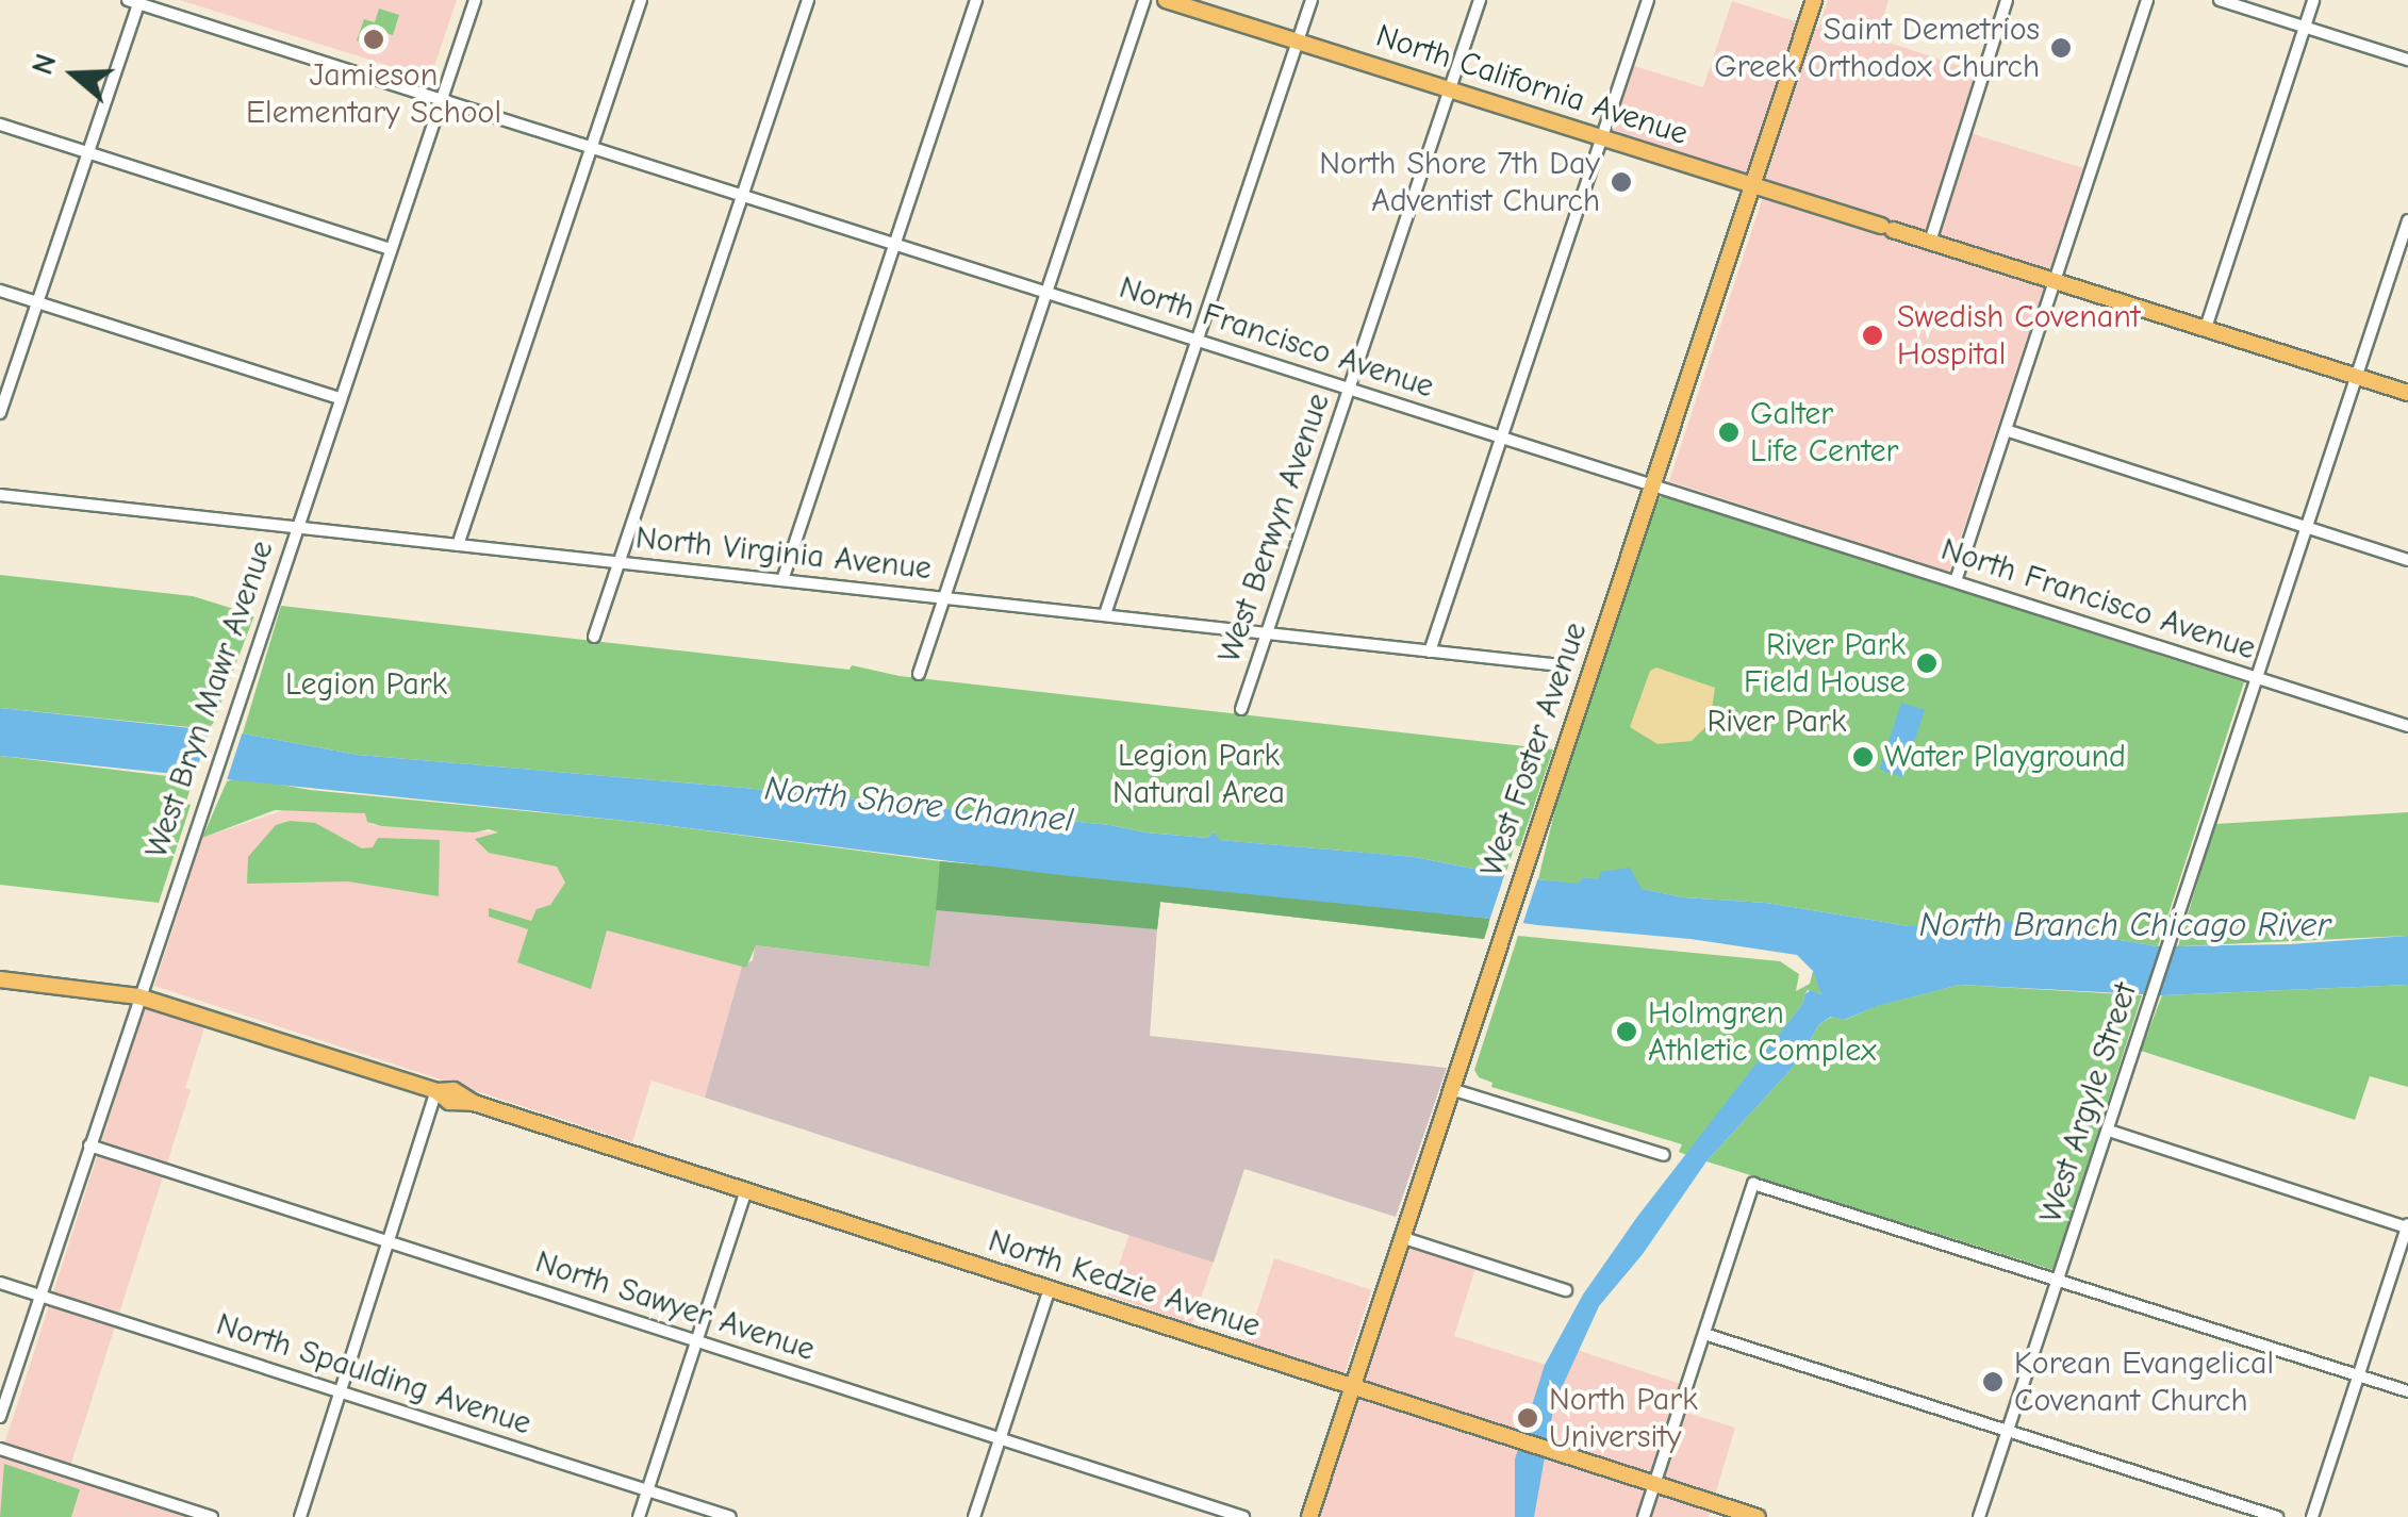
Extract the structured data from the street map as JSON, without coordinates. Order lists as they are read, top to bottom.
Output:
{
  "streets": {
    "main road": ["North California Avenue", "West Foster Avenue", "North Kedzie Avenue"],
    "street": [
      "North Francisco Avenue",
      "West Berwyn Avenue",
      "North Virginia Avenue",
      "West Bryn Mawr Avenue",
      "West Argyle Street",
      "North Sawyer Avenue",
      "North Spaulding Avenue"
    ]
  },
  "crossings": [
    ["North California Avenue", "West Berwyn Avenue"],
    ["North California Avenue", "West Foster Avenue"],
    ["North California Avenue", "West Argyle Street"],
    ["North Francisco Avenue", "West Berwyn Avenue"],
    ["North Francisco Avenue", "West Bryn Mawr Avenue"],
    ["North Francisco Avenue", "West Foster Avenue"],
    ["North Francisco Avenue", "West Argyle Street"],
    ["West Berwyn Avenue", "North Virginia Avenue"],
    ["North Virginia Avenue", "West Bryn Mawr Avenue"],
    ["West Bryn Mawr Avenue", "North Kedzie Avenue"],
    ["West Bryn Mawr Avenue", "North Sawyer Avenue"],
    ["West Bryn Mawr Avenue", "North Spaulding Avenue"],
    ["West Foster Avenue", "North Kedzie Avenue"]
  ],
  "water": ["North Shore Channel", "North Branch Chicago River"],
  "parks": ["Legion Park", "River Park", "Legion Park Natural Area"],
  "places": [
    "Jamieson Elementary School",
    "Saint Demetrios Greek Orthodox Church",
    "North Shore 7th Day Adventist Church",
    "Swedish Covenant Hospital",
    "Galter Life Center",
    "River Park Field House",
    "Water Playground",
    "Holmgren Athletic Complex",
    "Korean Evangelical Covenant Church",
    "North Park University"
  ],
  "north": "left"
}
